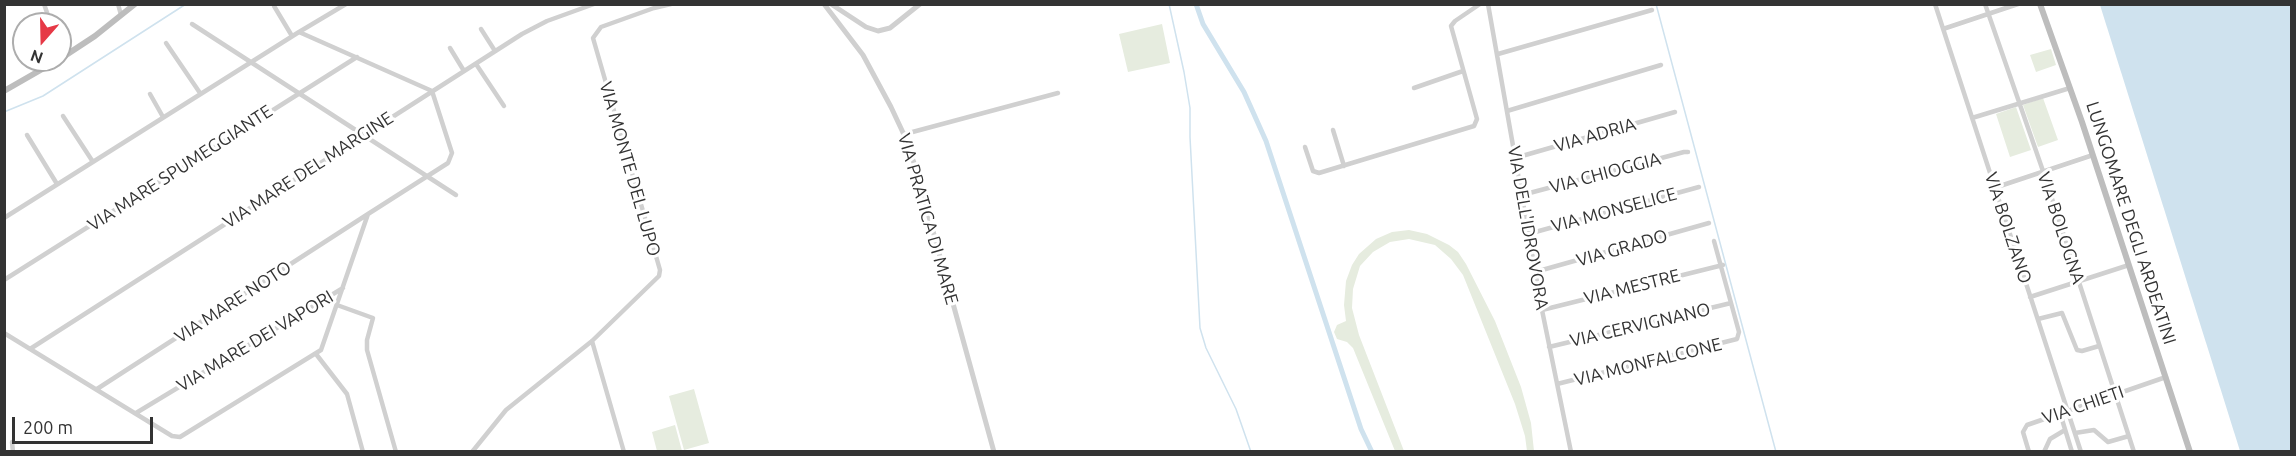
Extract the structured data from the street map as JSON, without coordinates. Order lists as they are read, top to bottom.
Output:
{
  "streets": {
    "main road": ["LUNGOMARE DEGLI ARDEATINI"],
    "street": [
      "VIA ADRIA",
      "VIA MARE SPUMEGGIANTE",
      "VIA MONTE DEL LUPO",
      "VIA MARE DEL MARGINE",
      "VIA CHIOGGIA",
      "VIA MONSELICE",
      "VIA PRATICA DI MARE",
      "VIA DELL'IDROVORA",
      "VIA BOLZANO",
      "VIA BOLOGNA",
      "VIA GRADO",
      "VIA MESTRE",
      "VIA MARE NOTO",
      "VIA CERVIGNANO",
      "VIA MARE DEI VAPORI",
      "VIA MONFALCONE",
      "VIA CHIETI"
    ]
  },
  "crossings": [
    ["VIA ADRIA", "VIA DELL'IDROVORA"],
    ["VIA MARE DEL MARGINE", "VIA MARE NOTO"],
    ["VIA CHIOGGIA", "VIA DELL'IDROVORA"],
    ["VIA MONSELICE", "VIA DELL'IDROVORA"],
    ["LUNGOMARE DEGLI ARDEATINI", "VIA CHIETI"],
    ["VIA DELL'IDROVORA", "VIA GRADO"],
    ["VIA DELL'IDROVORA", "VIA MESTRE"],
    ["VIA DELL'IDROVORA", "VIA CERVIGNANO"],
    ["VIA DELL'IDROVORA", "VIA MONFALCONE"],
    ["VIA BOLZANO", "VIA CHIETI"],
    ["VIA BOLOGNA", "VIA CHIETI"],
    ["VIA CERVIGNANO", "VIA MONFALCONE"]
  ],
  "scale_bar": "200 m",
  "north": "bottom"
}
